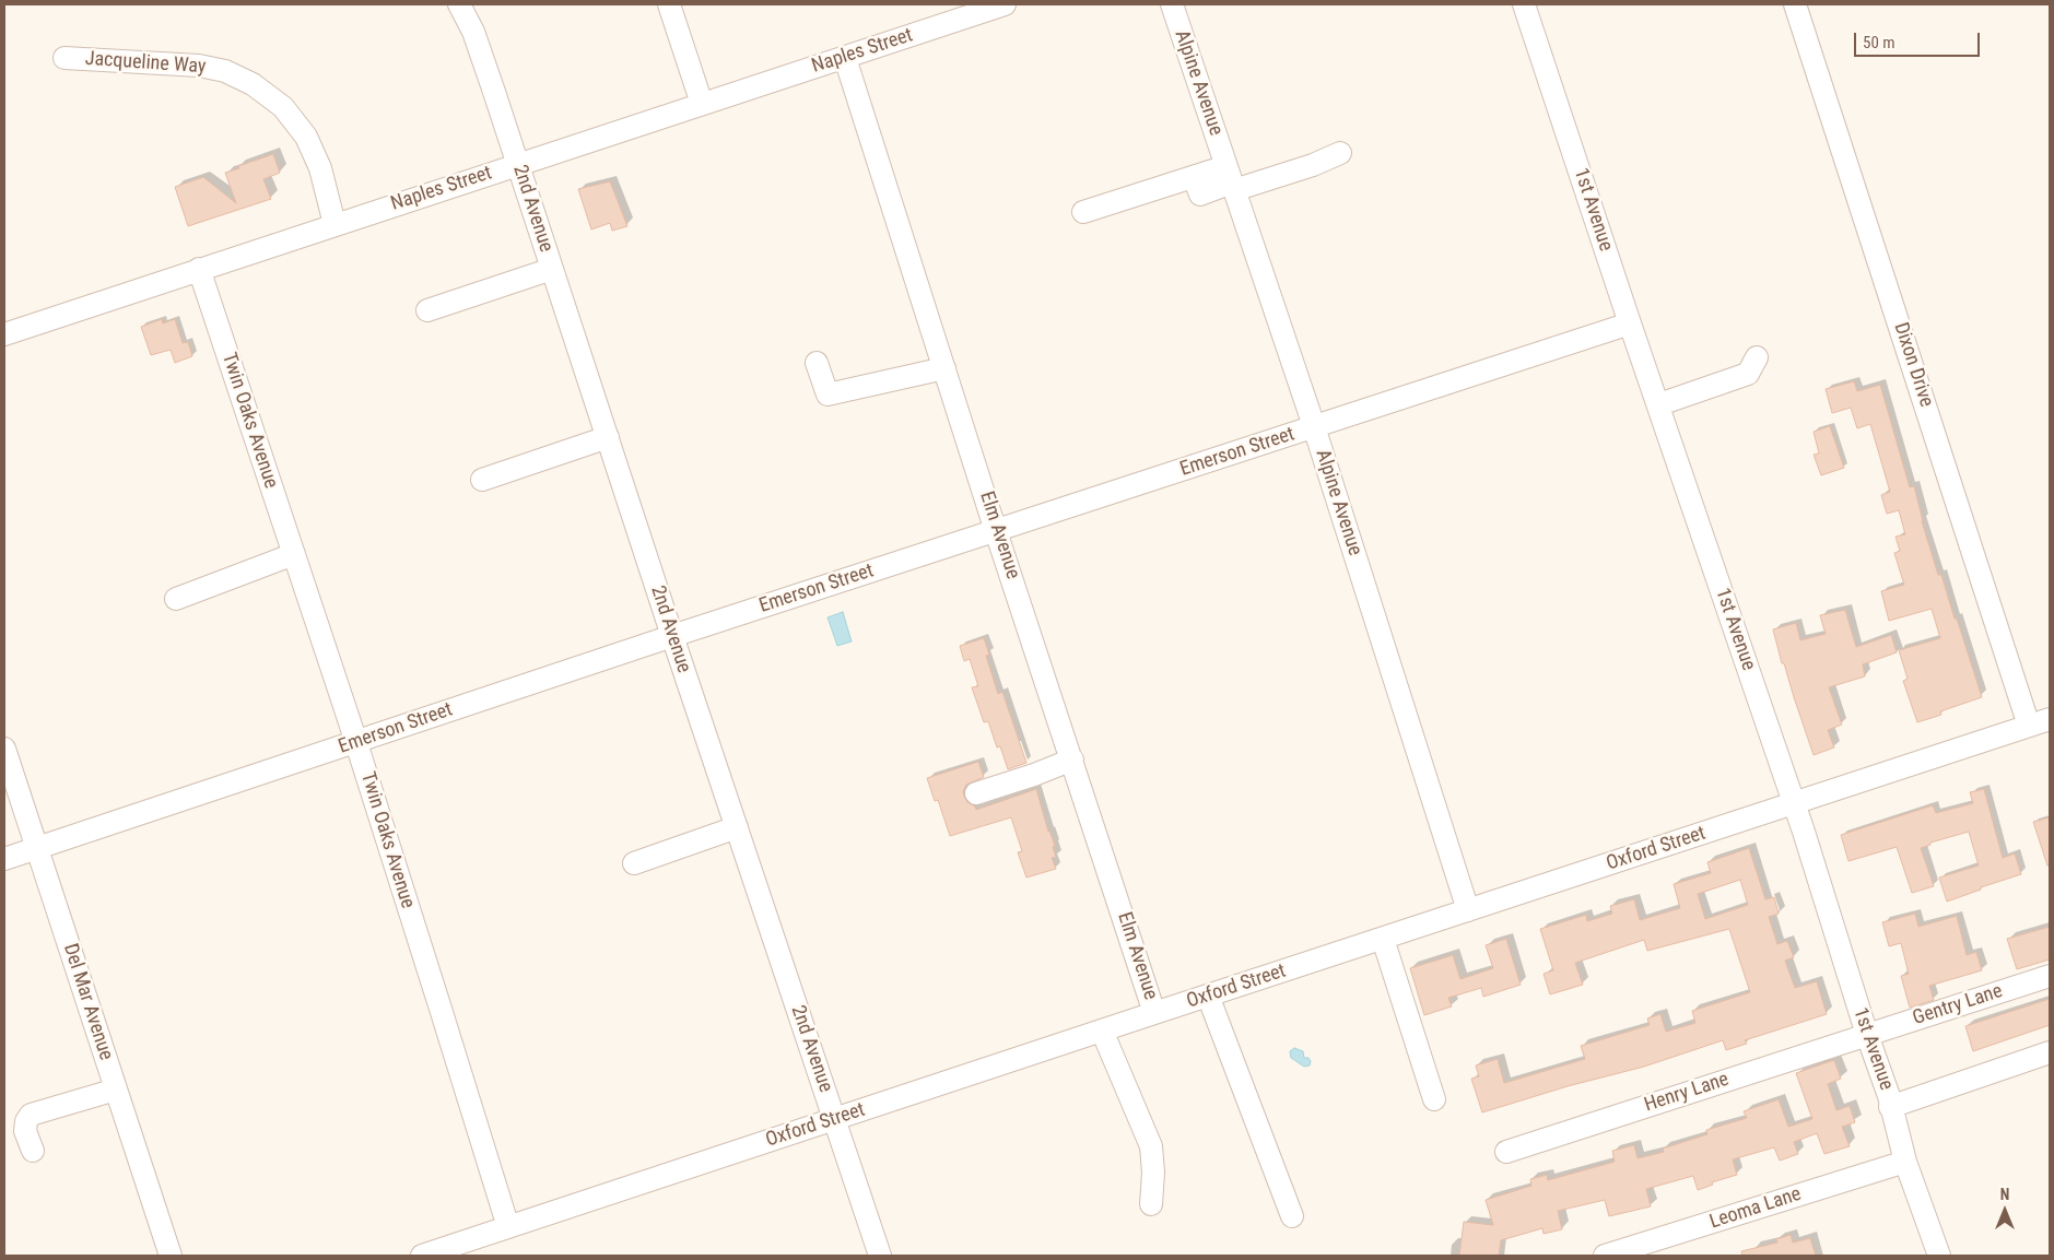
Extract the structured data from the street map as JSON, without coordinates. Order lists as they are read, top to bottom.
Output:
{
  "streets": {
    "street": [
      "Naples Street",
      "Jacqueline Way",
      "Alpine Avenue",
      "2nd Avenue",
      "1st Avenue",
      "Dixon Drive",
      "Twin Oaks Avenue",
      "Emerson Street",
      "Elm Avenue",
      "Oxford Street",
      "Del Mar Avenue",
      "Gentry Lane",
      "Henry Lane",
      "Leoma Lane"
    ]
  },
  "crossings": [
    ["Naples Street", "Jacqueline Way"],
    ["Naples Street", "2nd Avenue"],
    ["Naples Street", "Twin Oaks Avenue"],
    ["Naples Street", "Elm Avenue"],
    ["Alpine Avenue", "Emerson Street"],
    ["Alpine Avenue", "Oxford Street"],
    ["2nd Avenue", "Emerson Street"],
    ["2nd Avenue", "Oxford Street"],
    ["1st Avenue", "Emerson Street"],
    ["1st Avenue", "Oxford Street"],
    ["1st Avenue", "Gentry Lane"],
    ["1st Avenue", "Henry Lane"],
    ["1st Avenue", "Leoma Lane"],
    ["Dixon Drive", "Oxford Street"],
    ["Twin Oaks Avenue", "Emerson Street"],
    ["Twin Oaks Avenue", "Oxford Street"],
    ["Emerson Street", "Elm Avenue"],
    ["Emerson Street", "Del Mar Avenue"],
    ["Elm Avenue", "Oxford Street"],
    ["Gentry Lane", "Henry Lane"]
  ],
  "scale_bar": "50 m",
  "north": "top"
}
